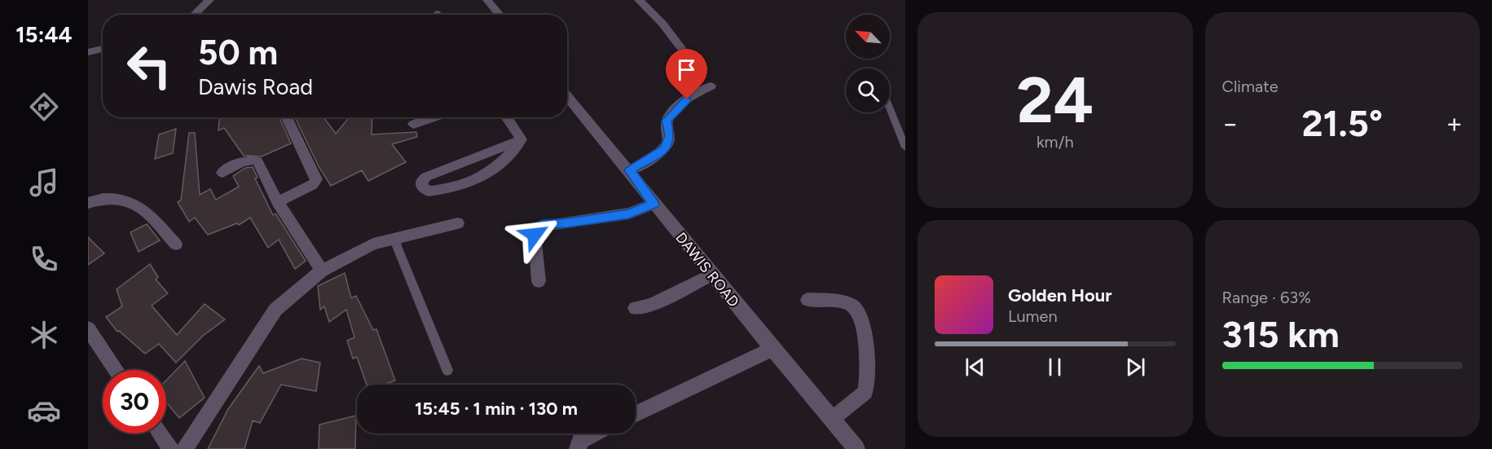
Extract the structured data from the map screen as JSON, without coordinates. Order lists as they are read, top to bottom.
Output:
{
  "streets": {
    "street": ["DAWIS ROAD"]
  },
  "north": "top left",
  "page": {
    "tabs": "15:44",
    "tile": [
      ["24", "km/h"],
      "Climate",
      ["Range · 63%", "315 km"]
    ],
    "turn": ["50 m", "Dawis Road"],
    "heat": ["−", "21.5°", "+"],
    "song": ["Golden Hour", "Lumen"],
    "limit": "30",
    "trip": "15:45 · 1 min · 130 m"
  }
}
